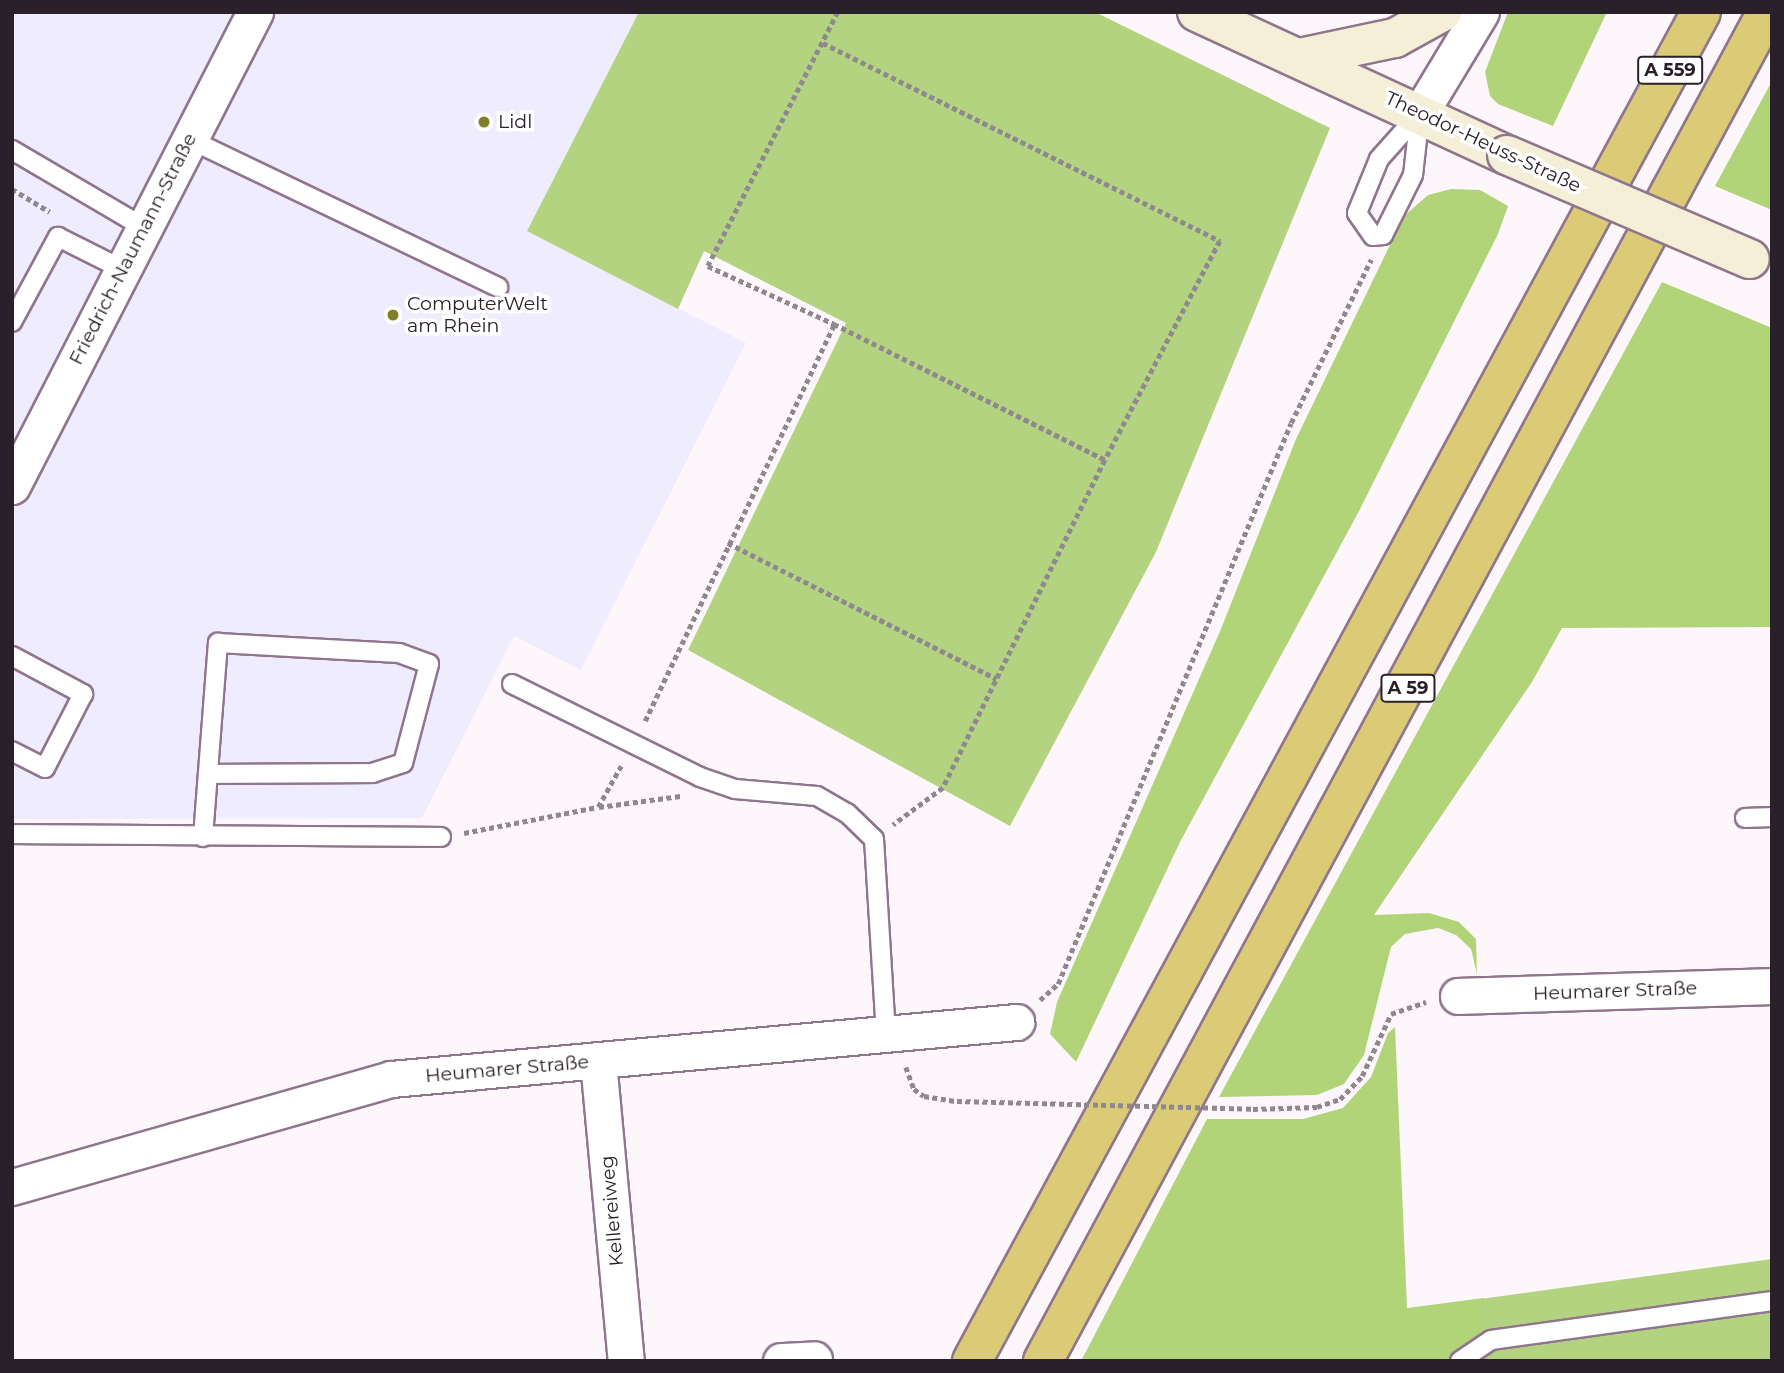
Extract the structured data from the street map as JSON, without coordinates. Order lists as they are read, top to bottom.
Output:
{
  "streets": {
    "highway": ["A 559", "A 59"],
    "main road": ["Theodor-Heuss-Straße"],
    "street": ["Friedrich-Naumann-Straße", "Heumarer Straße", "Kellereiweg"]
  },
  "crossings": [
    ["Heumarer Straße", "Kellereiweg"]
  ],
  "places": ["Lidl", "ComputerWelt am Rhein"]
}
